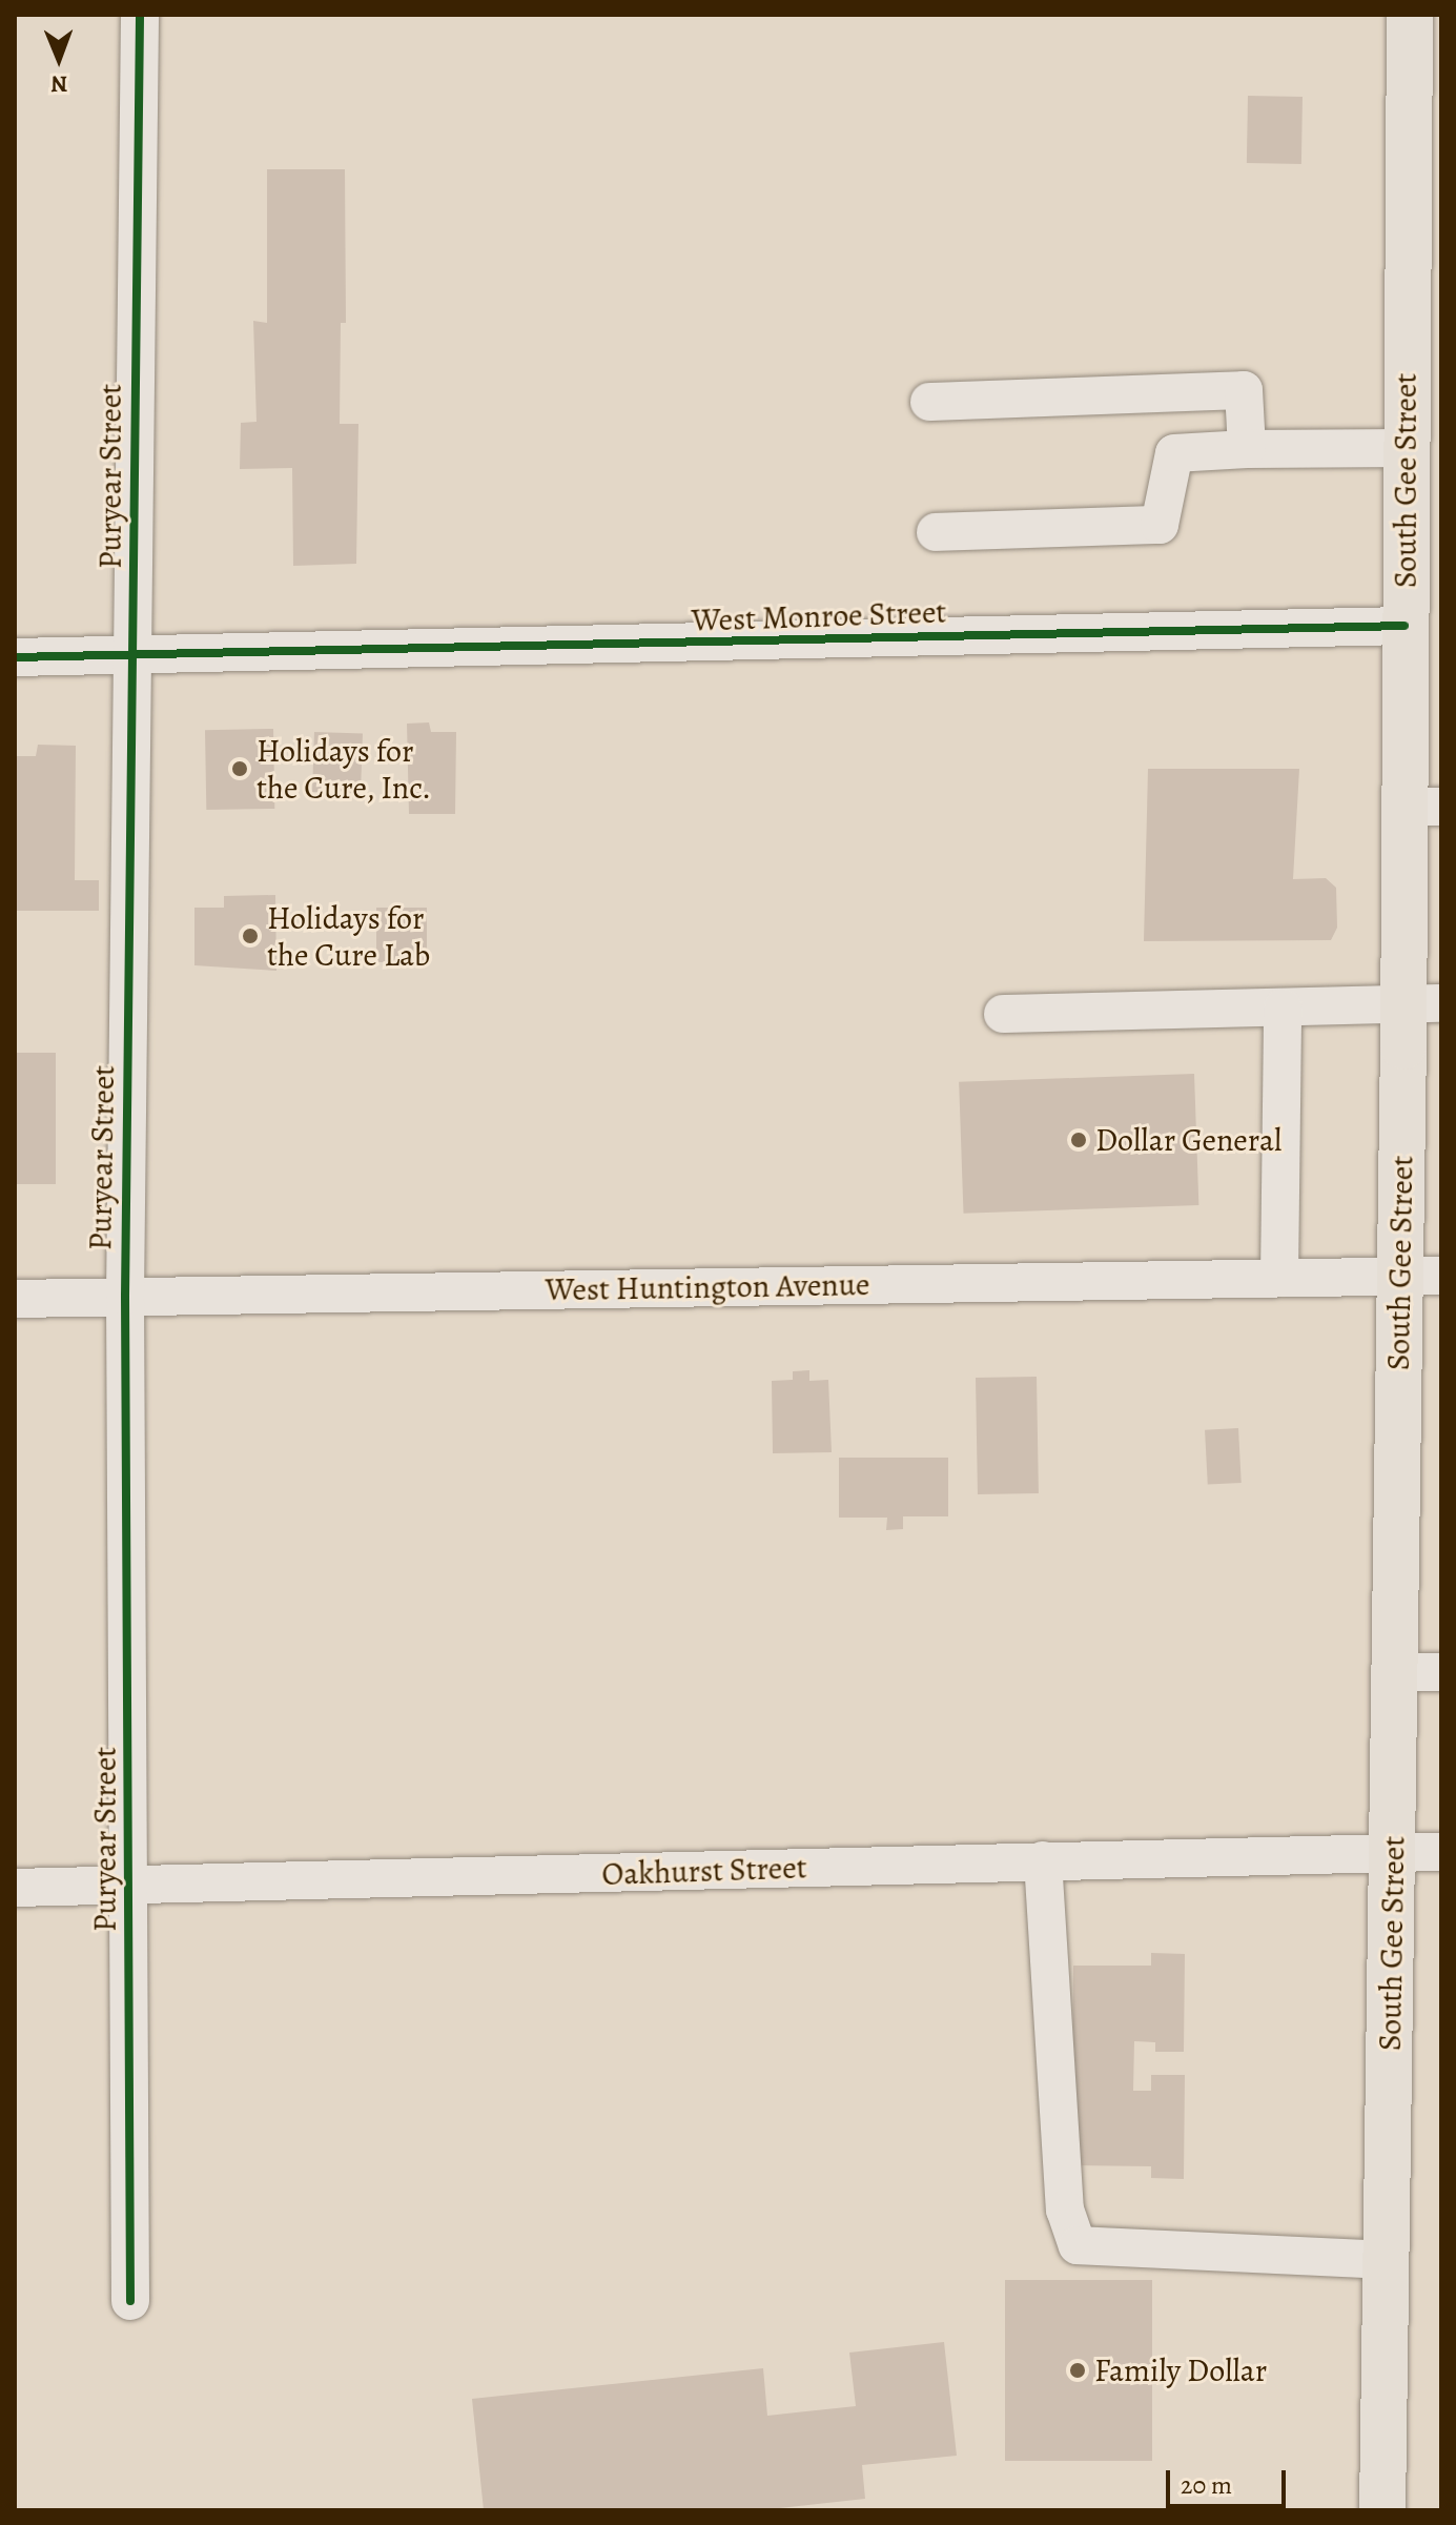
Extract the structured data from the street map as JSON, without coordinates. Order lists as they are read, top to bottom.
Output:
{
  "streets": {
    "main road": ["South Gee Street"],
    "street": [
      "Puryear Street",
      "West Monroe Street",
      "West Huntington Avenue",
      "Oakhurst Street"
    ]
  },
  "crossings": [
    ["Puryear Street", "West Monroe Street"],
    ["Puryear Street", "West Huntington Avenue"],
    ["Puryear Street", "Oakhurst Street"],
    ["South Gee Street", "West Monroe Street"],
    ["South Gee Street", "West Huntington Avenue"],
    ["South Gee Street", "Oakhurst Street"]
  ],
  "places": [
    "Holidays for the Cure, Inc.",
    "Holidays for the Cure Lab",
    "Dollar General",
    "Family Dollar"
  ],
  "scale_bar": "20 m",
  "north": "bottom"
}
